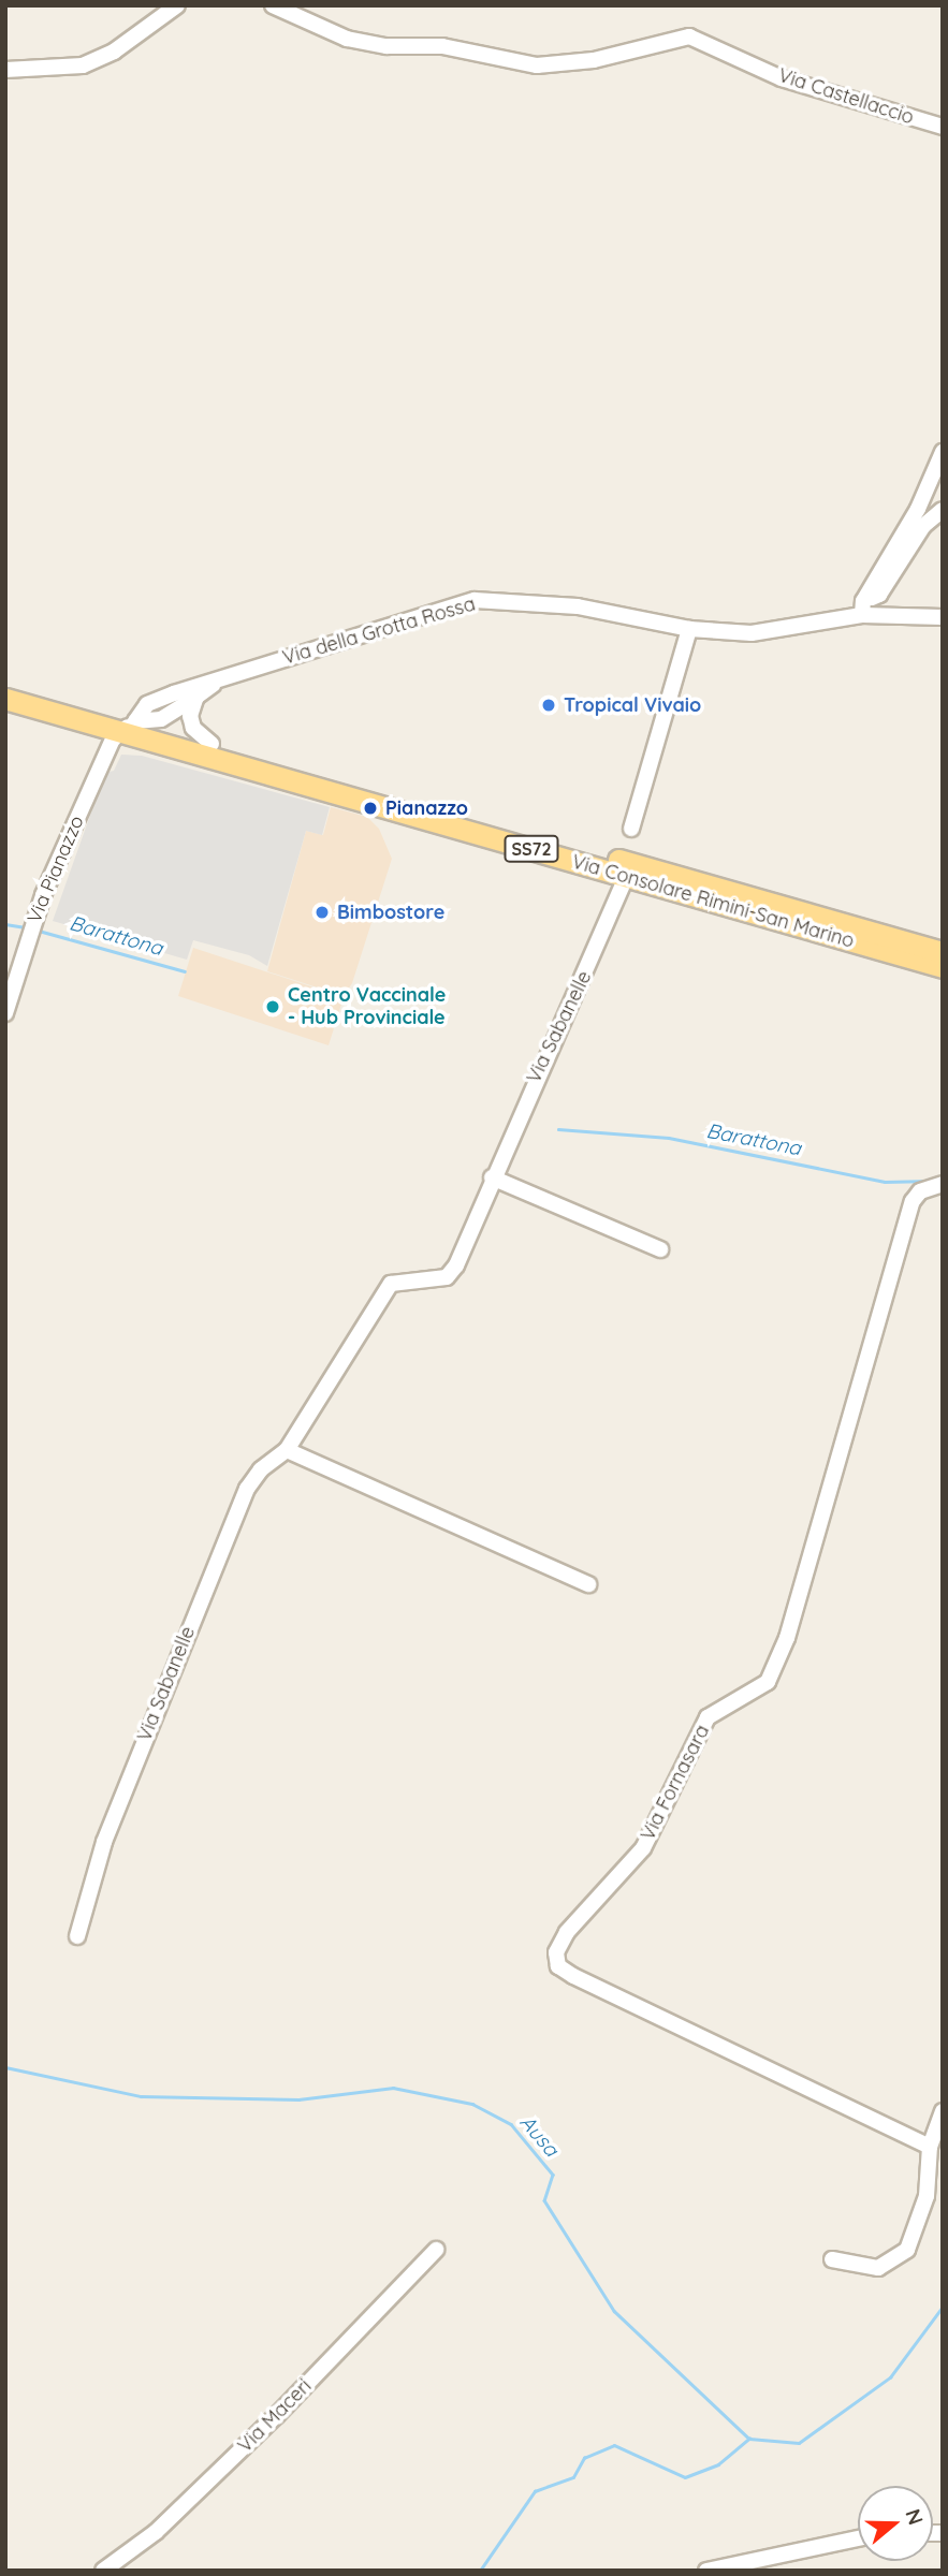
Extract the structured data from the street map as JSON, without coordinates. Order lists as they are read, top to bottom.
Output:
{
  "streets": {
    "main road": ["SS72", "Via Consolare Rimini-San Marino"],
    "street": [
      "Via Castellaccio",
      "Via della Grotta Rossa",
      "Via Pianazzo",
      "Via Sabanelle",
      "Via Fornasara",
      "Via Maceri"
    ]
  },
  "crossings": [
    ["Via della Grotta Rossa", "Via Pianazzo"],
    ["Via della Grotta Rossa", "Via Consolare Rimini-San Marino"],
    ["Via Pianazzo", "Via Consolare Rimini-San Marino"],
    ["Via Consolare Rimini-San Marino", "Via Sabanelle"]
  ],
  "water": ["Barattona", "Ausa"],
  "places": [
    "Tropical Vivaio",
    "Pianazzo",
    "Bimbostore",
    "Centro Vaccinale - Hub Provinciale"
  ],
  "north": "right"
}
